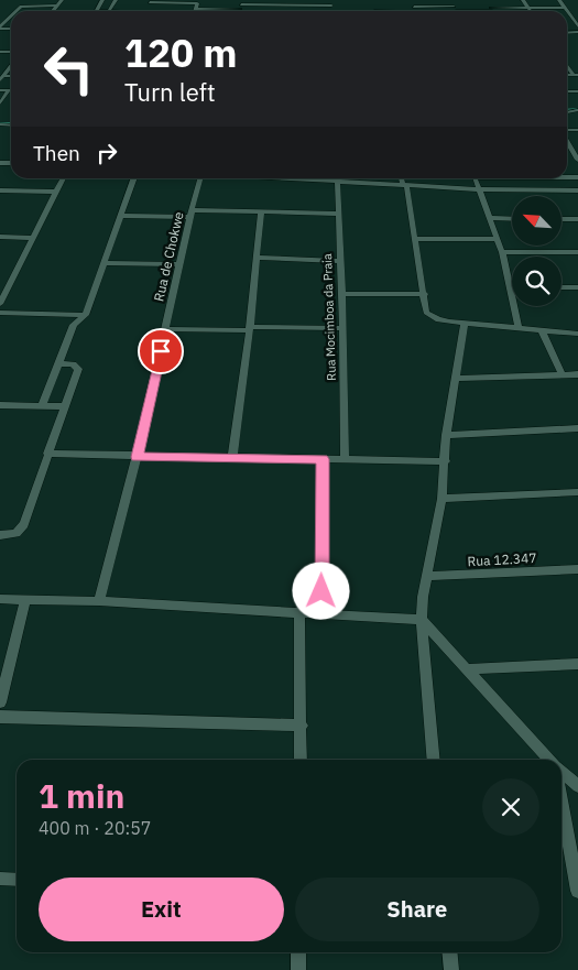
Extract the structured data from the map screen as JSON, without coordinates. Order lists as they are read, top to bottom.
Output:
{
  "streets": {
    "street": ["Rua de Chokwe", "Rua Mocimboa da Praia", "Rua 12.347"]
  },
  "north": "top left",
  "page": {
    "turn": ["120 m", "Turn left"],
    "then": "Then",
    "heading": ["1 min", "400 m · 20:57"],
    "buttons": ["Exit", "Share"]
  }
}
